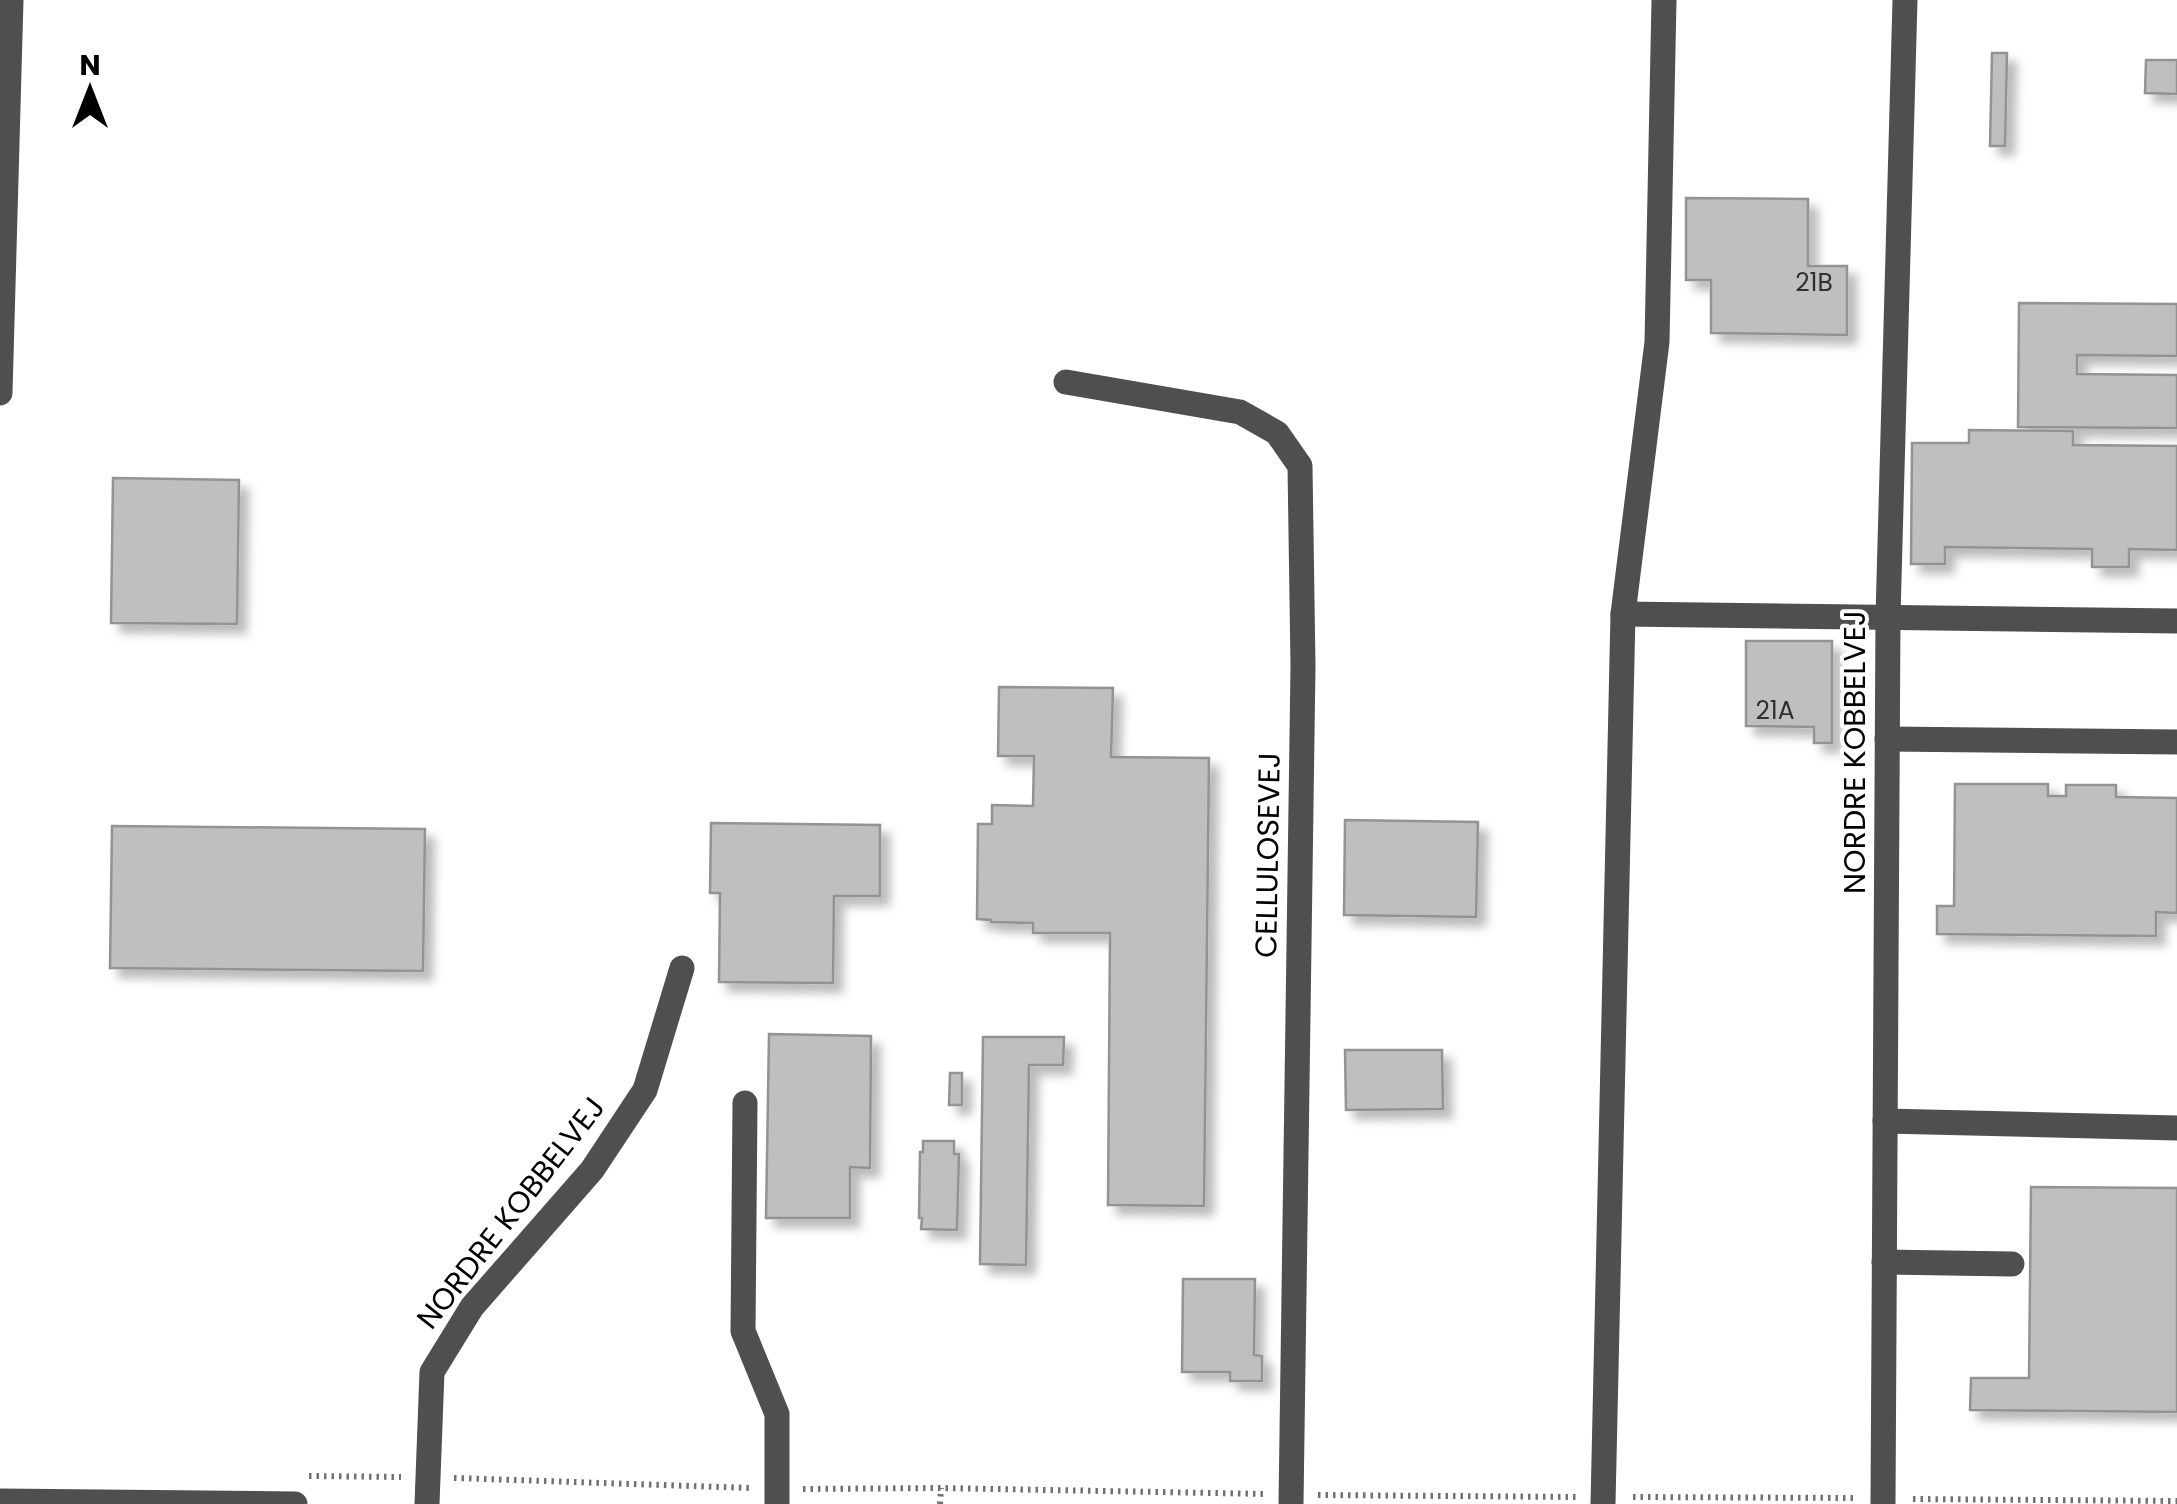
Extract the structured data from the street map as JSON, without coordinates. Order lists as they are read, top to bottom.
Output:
{
  "streets": {
    "street": ["NORDRE KOBBELVEJ", "CELLULOSEVEJ"]
  },
  "house_numbers": ["21B", "21A"],
  "north": "top"
}
